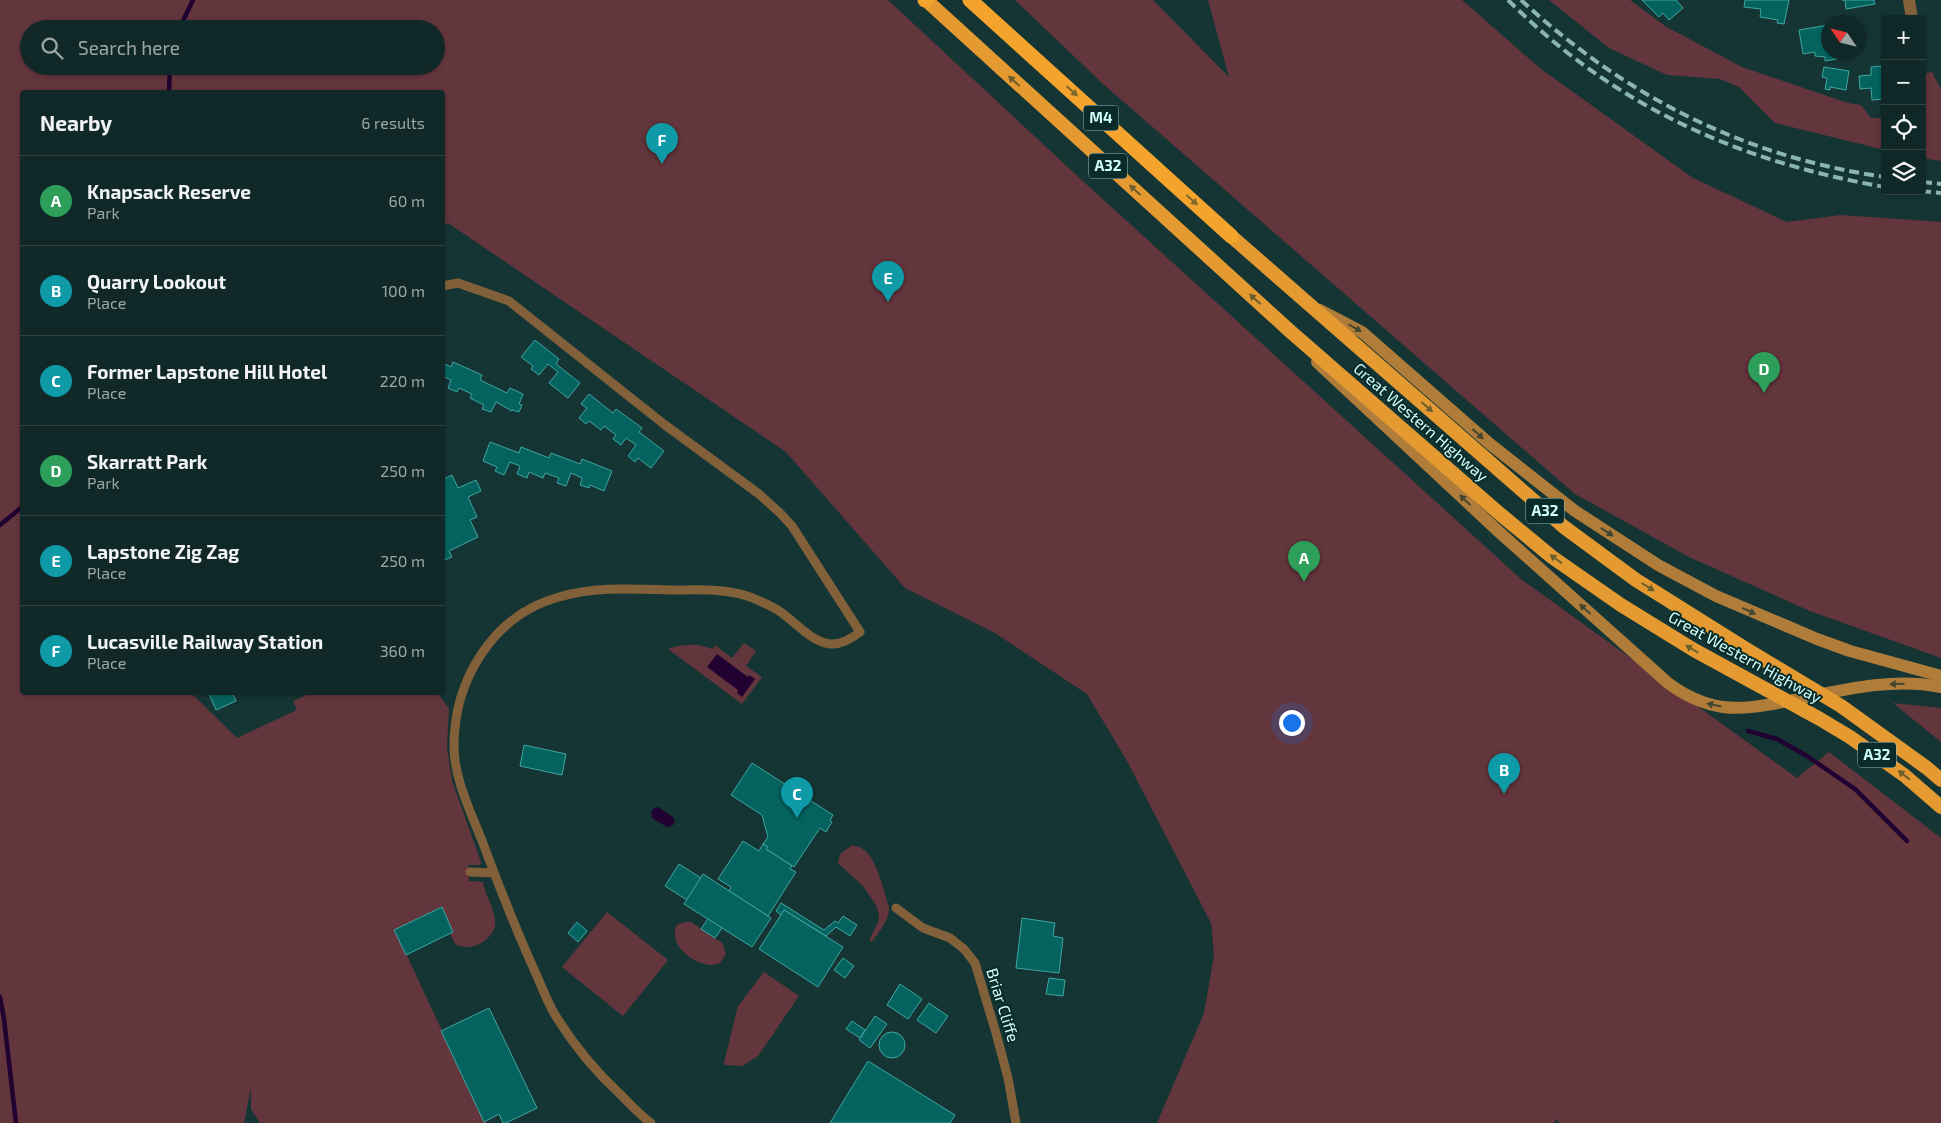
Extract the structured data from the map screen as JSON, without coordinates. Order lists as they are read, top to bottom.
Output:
{
  "streets": {
    "highway": ["M4", "A32", "Great Western Highway"],
    "lane": ["Briar Cliffe"]
  },
  "crossings": [
    ["M4", "Great Western Highway"]
  ],
  "north": "top left",
  "page": {
    "map_buttons": ["+", "−"],
    "search": "Search here",
    "heading": ["Nearby", "6 results"],
    "pins": [
      "F",
      "E",
      "D",
      "A",
      "B",
      "C"
    ],
    "list": [
      {
        "mark": "A",
        "name": "Knapsack Reserve",
        "note": "Park",
        "value": "60 m"
      },
      {
        "mark": "B",
        "name": "Quarry Lookout",
        "note": "Place",
        "value": "100 m"
      },
      {
        "mark": "C",
        "name": "Former Lapstone Hill Hotel",
        "note": "Place",
        "value": "220 m"
      },
      {
        "mark": "D",
        "name": "Skarratt Park",
        "note": "Park",
        "value": "250 m"
      },
      {
        "mark": "E",
        "name": "Lapstone Zig Zag",
        "note": "Place",
        "value": "250 m"
      },
      {
        "mark": "F",
        "name": "Lucasville Railway Station",
        "note": "Place",
        "value": "360 m"
      }
    ]
  }
}
